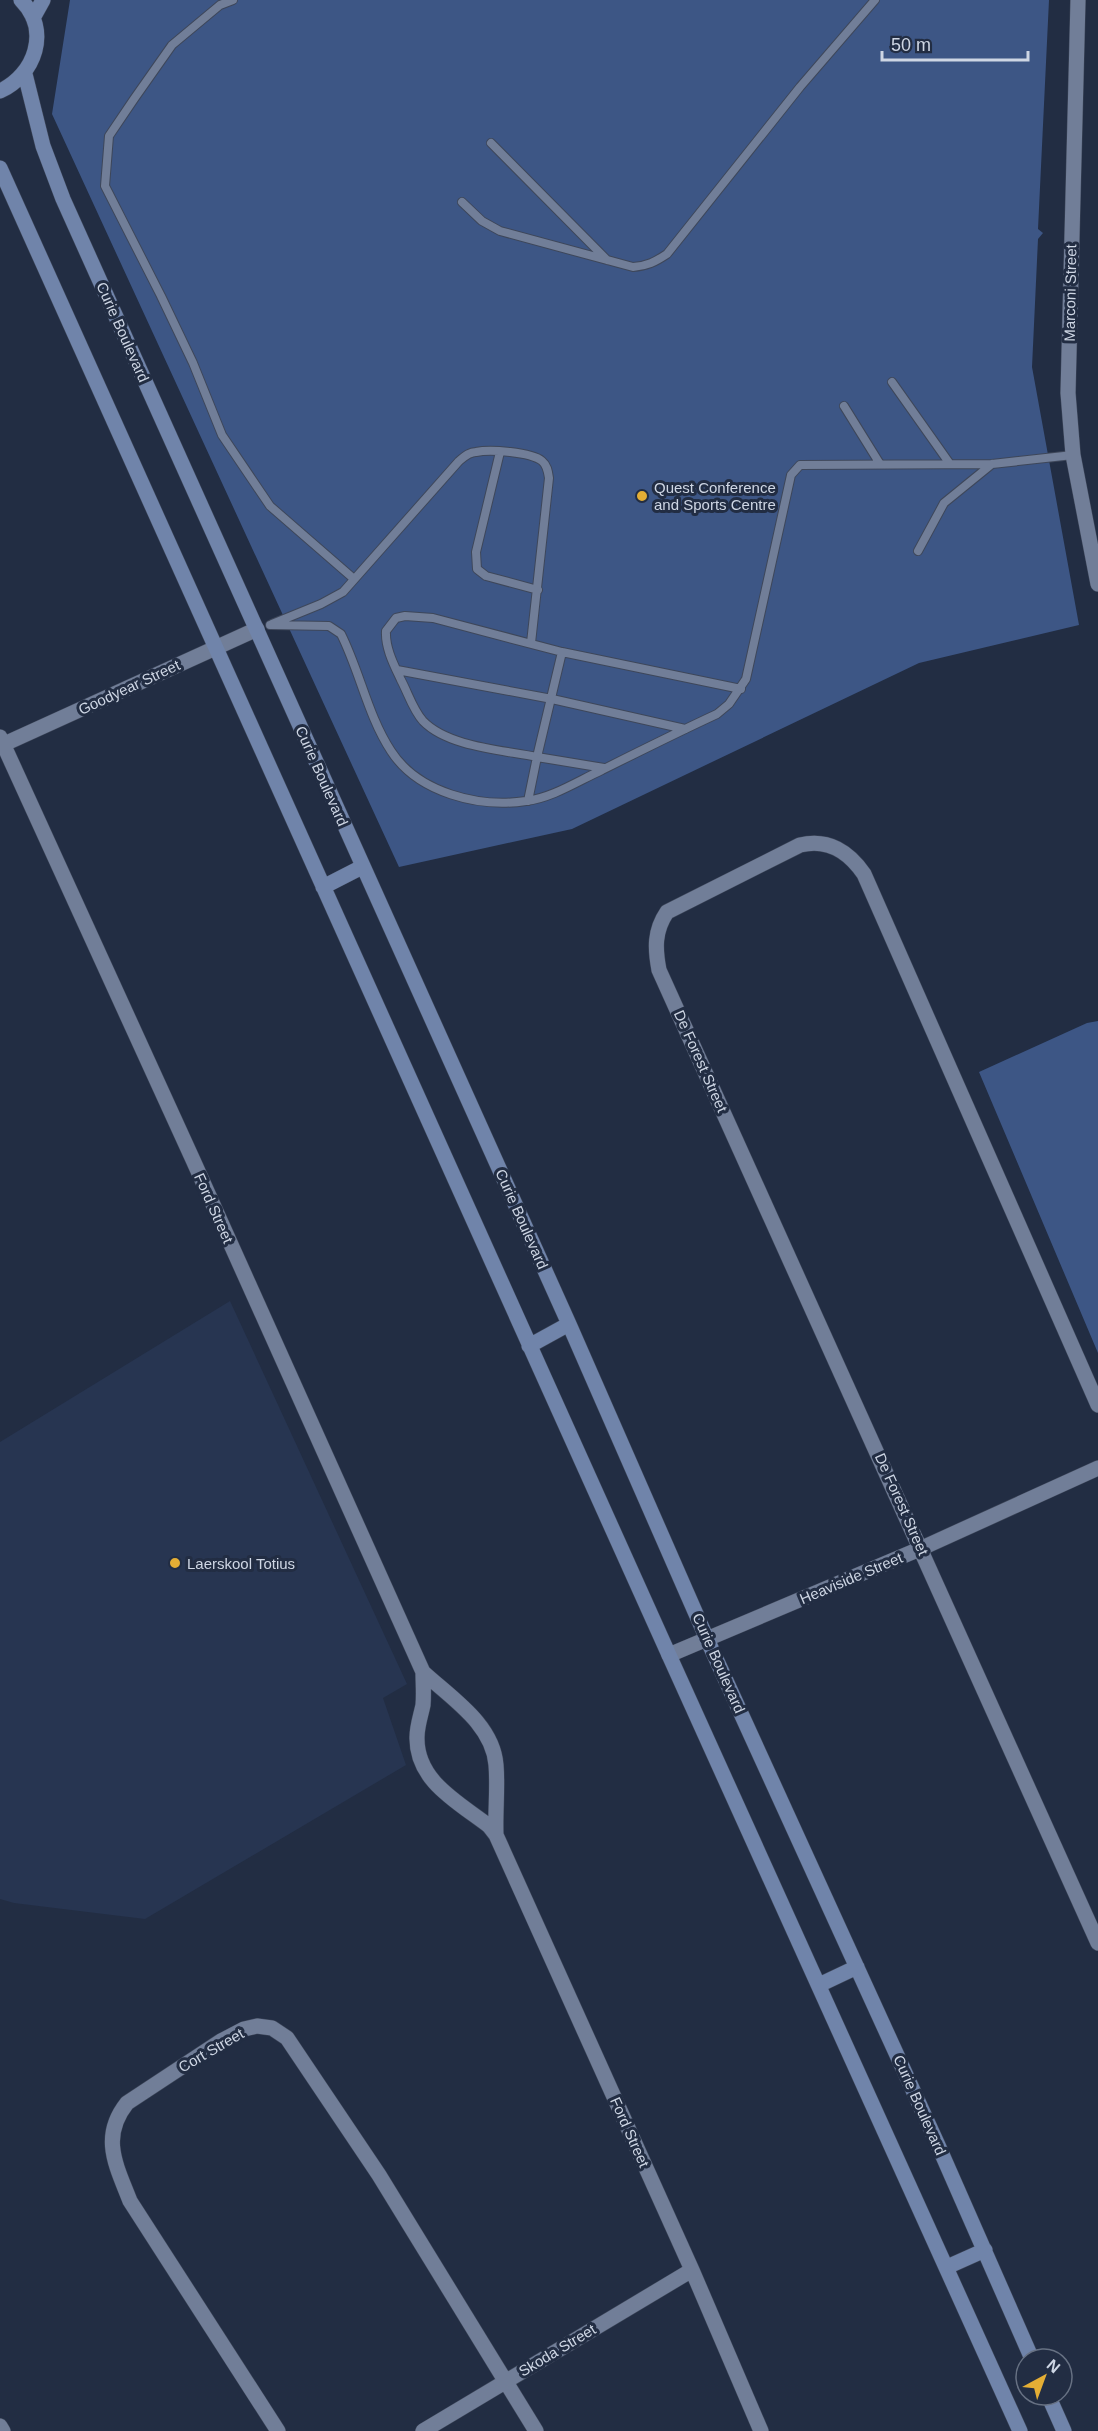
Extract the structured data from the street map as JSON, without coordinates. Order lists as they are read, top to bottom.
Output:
{
  "streets": {
    "street": [
      "Marconi Street",
      "Curie Boulevard",
      "Goodyear Street",
      "De Forest Street",
      "Ford Street",
      "Heaviside Street",
      "Cort Street",
      "Skoda Street"
    ]
  },
  "crossings": [
    ["Curie Boulevard", "Goodyear Street"],
    ["Curie Boulevard", "Heaviside Street"],
    ["Goodyear Street", "Ford Street"],
    ["De Forest Street", "Heaviside Street"],
    ["Ford Street", "Skoda Street"],
    ["Cort Street", "Skoda Street"]
  ],
  "places": ["Quest Conference and Sports Centre", "Laerskool Totius"],
  "scale_bar": "50 m",
  "north": "top right"
}
